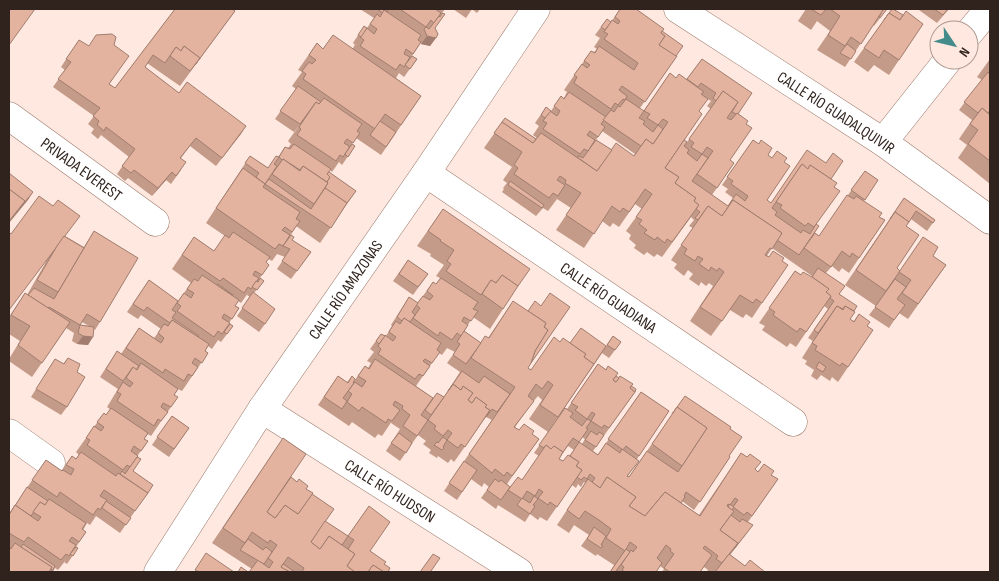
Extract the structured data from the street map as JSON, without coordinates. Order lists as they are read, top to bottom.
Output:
{
  "streets": {
    "street": [
      "CALLE RÍO GUADALQUIVIR",
      "PRIVADA EVEREST",
      "CALLE RÍO AMAZONAS",
      "CALLE RÍO GUADIANA",
      "CALLE RÍO HUDSON"
    ]
  },
  "crossings": [
    ["CALLE RÍO AMAZONAS", "CALLE RÍO GUADIANA"],
    ["CALLE RÍO AMAZONAS", "CALLE RÍO HUDSON"]
  ],
  "north": "bottom right"
}
